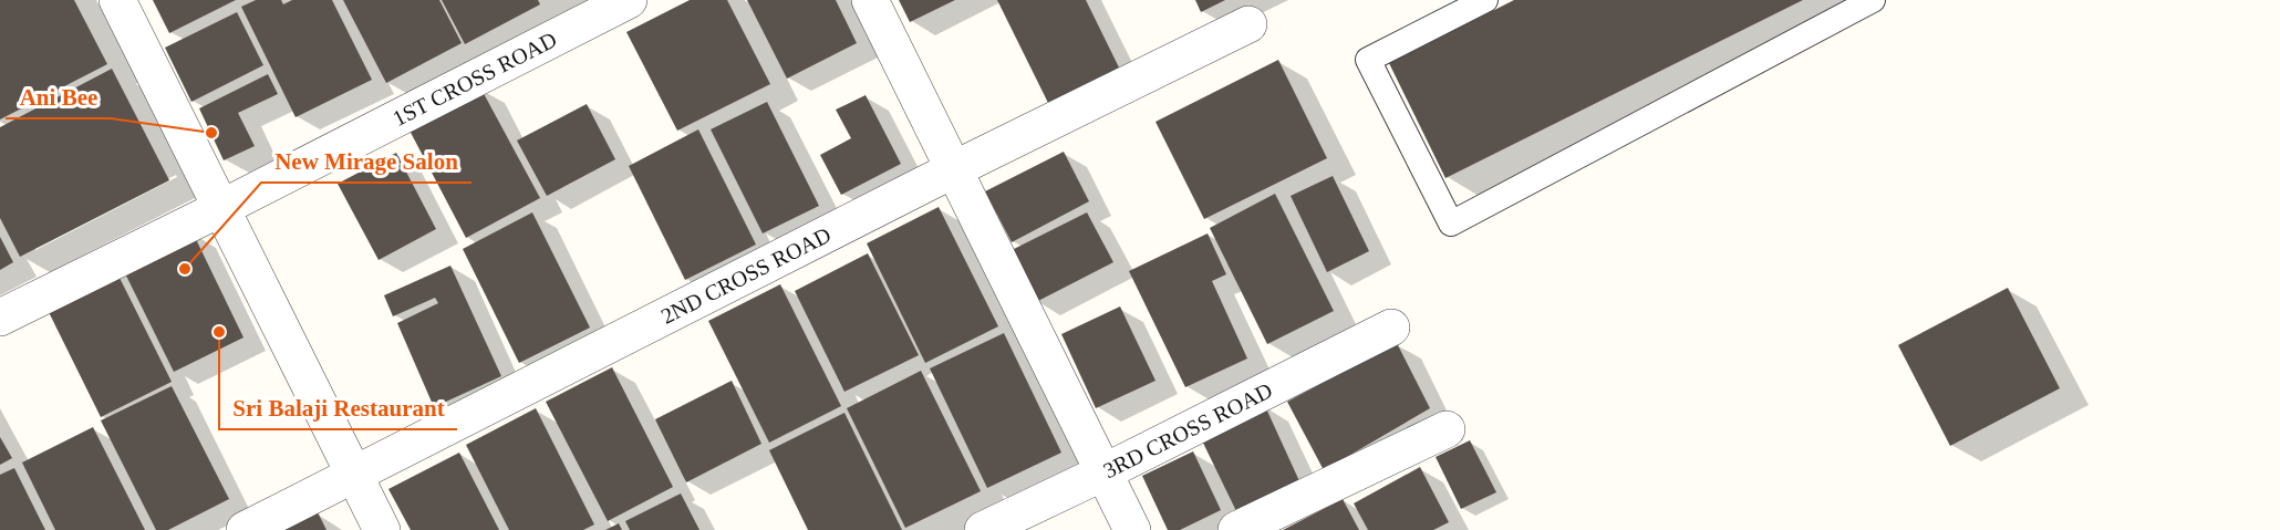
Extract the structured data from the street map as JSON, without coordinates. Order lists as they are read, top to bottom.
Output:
{
  "streets": {
    "street": ["1ST CROSS ROAD", "2ND CROSS ROAD", "3RD CROSS ROAD"]
  },
  "places": ["Ani Bee", "New Mirage Salon", "Sri Balaji Restaurant"]
}
